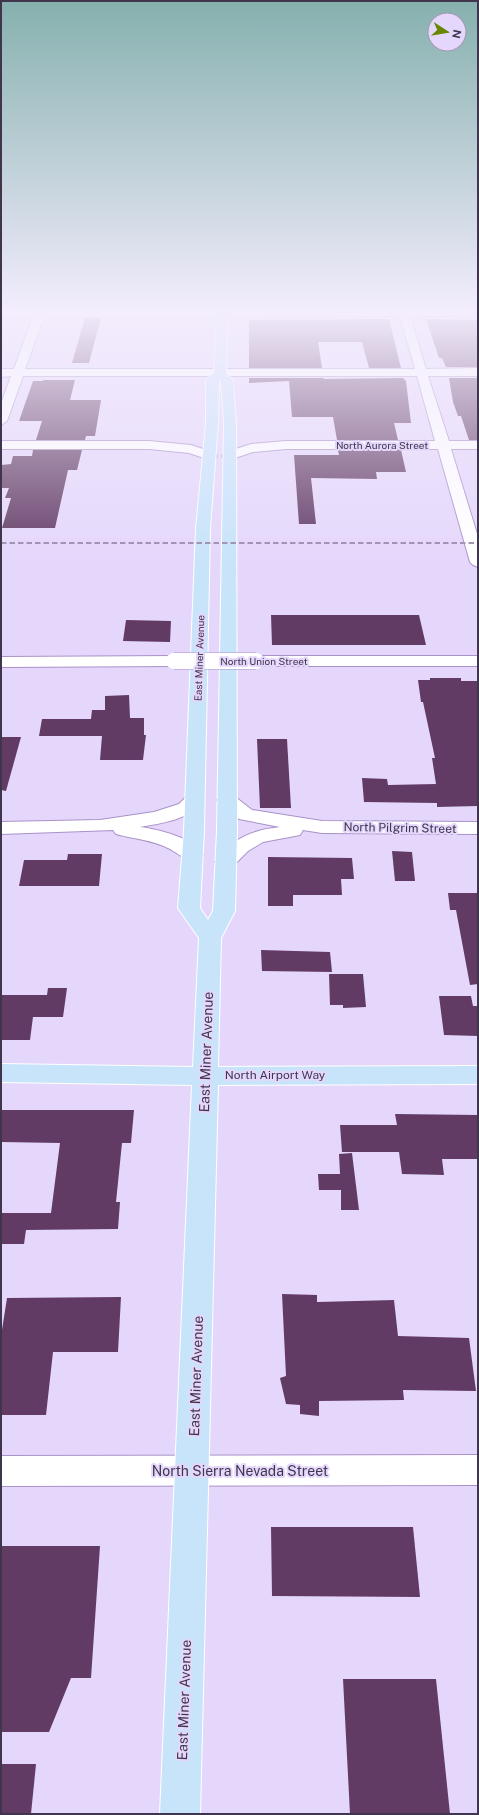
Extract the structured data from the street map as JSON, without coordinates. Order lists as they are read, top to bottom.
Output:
{
  "streets": {
    "main road": ["East Miner Avenue", "North Airport Way"],
    "street": [
      "North Aurora Street",
      "North Union Street",
      "North Pilgrim Street",
      "North Sierra Nevada Street"
    ]
  },
  "crossings": [
    ["North Aurora Street", "East Miner Avenue"],
    ["East Miner Avenue", "North Pilgrim Street"],
    ["East Miner Avenue", "North Airport Way"],
    ["East Miner Avenue", "North Sierra Nevada Street"]
  ],
  "north": "right"
}
